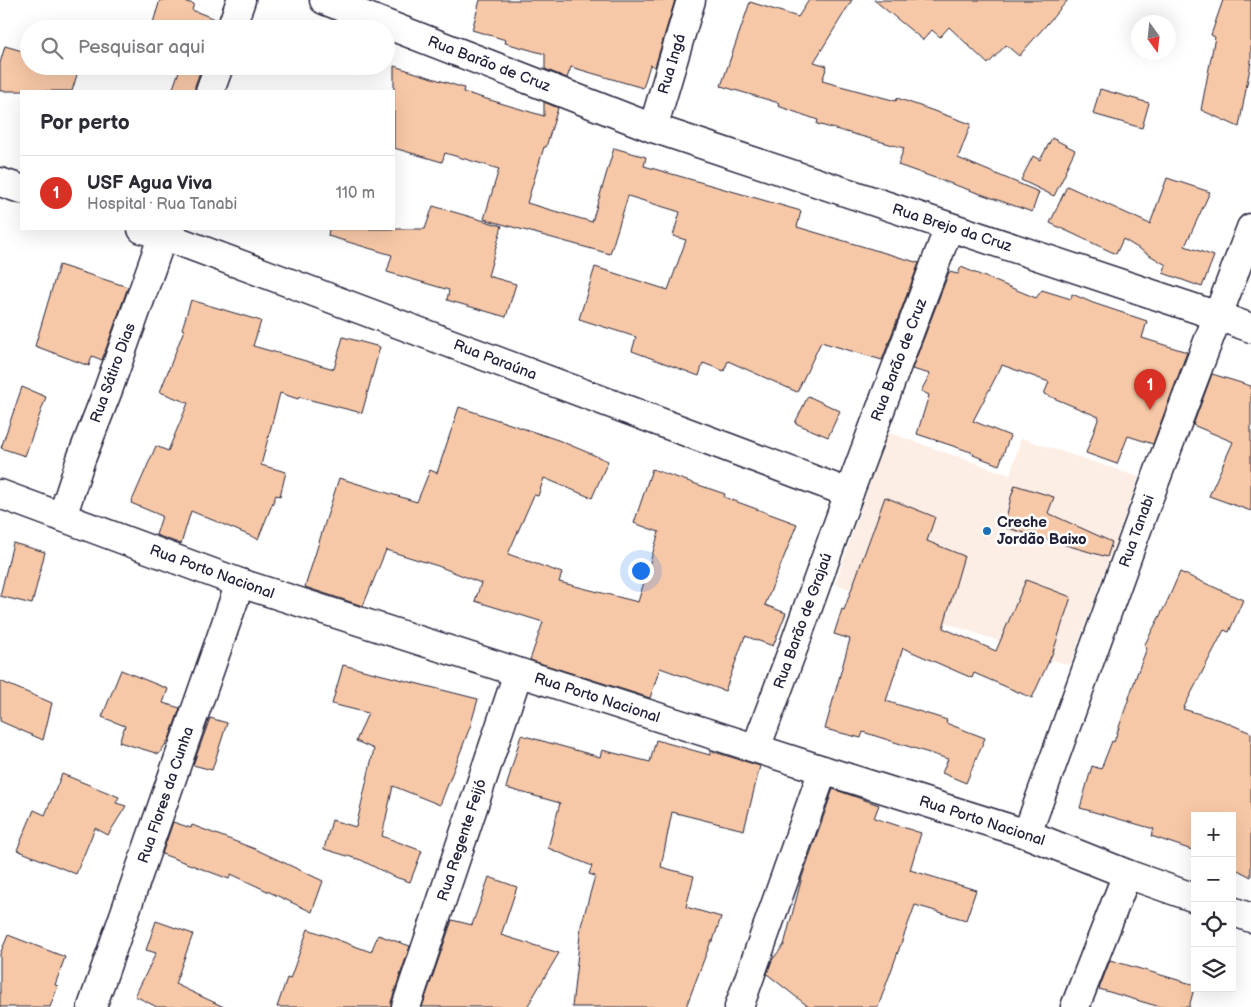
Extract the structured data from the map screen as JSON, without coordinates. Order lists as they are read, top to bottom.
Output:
{
  "streets": {
    "street": [
      "Rua Barão de Cruz",
      "Rua Ingá",
      "Rua Brejo da Cruz",
      "Rua Paraúna",
      "Rua Sátiro Dias",
      "Rua Tanabi",
      "Rua Porto Nacional",
      "Rua Barão de Grajaú",
      "Rua Flores da Cunha",
      "Rua Regente Feijó"
    ]
  },
  "crossings": [
    ["Rua Barão de Cruz", "Rua Ingá"],
    ["Rua Barão de Cruz", "Rua Brejo da Cruz"],
    ["Rua Barão de Cruz", "Rua Paraúna"],
    ["Rua Barão de Cruz", "Rua Barão de Grajaú"],
    ["Rua Ingá", "Rua Brejo da Cruz"],
    ["Rua Brejo da Cruz", "Rua Tanabi"],
    ["Rua Paraúna", "Rua Sátiro Dias"],
    ["Rua Paraúna", "Rua Barão de Grajaú"],
    ["Rua Sátiro Dias", "Rua Porto Nacional"],
    ["Rua Tanabi", "Rua Porto Nacional"],
    ["Rua Porto Nacional", "Rua Barão de Grajaú"],
    ["Rua Porto Nacional", "Rua Flores da Cunha"],
    ["Rua Porto Nacional", "Rua Regente Feijó"]
  ],
  "places": ["Creche Jordão Baixo"],
  "north": "bottom",
  "page": {
    "search": "Pesquisar aqui",
    "heading": "Por perto",
    "list": [
      {
        "mark": "1",
        "name": "USF Agua Viva",
        "note": "Hospital · Rua Tanabi",
        "value": "110 m"
      }
    ],
    "pins": "1",
    "map_buttons": ["+", "−"]
  }
}
